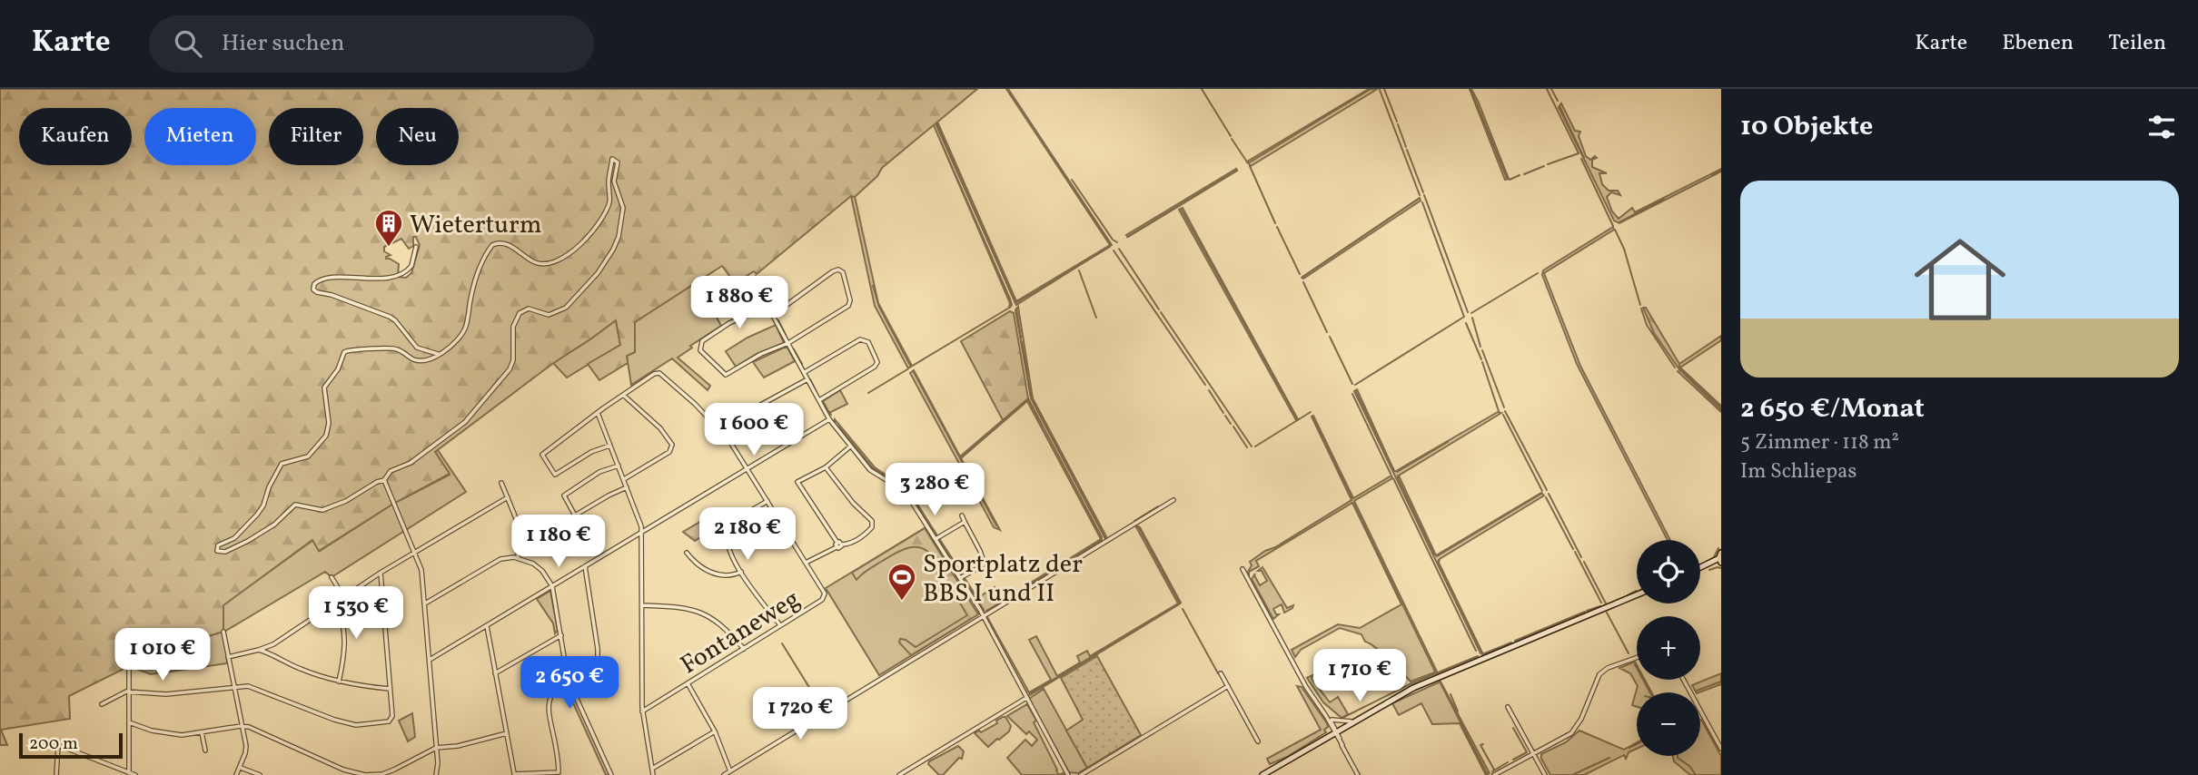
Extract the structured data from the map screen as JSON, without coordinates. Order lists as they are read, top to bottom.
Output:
{
  "streets": {
    "street": ["Fontaneweg"]
  },
  "places": {
    "building": ["Wieterturm"],
    "sports": ["Sportplatz der BBS I und II"]
  },
  "scale_bar": "200 m",
  "page": {
    "header": "Karte",
    "search": "Hier suchen",
    "nav": ["Karte", "Ebenen", "Teilen"],
    "heading": "10 Objekte",
    "chip": [
      "Kaufen",
      "Mieten",
      "Filter",
      "Neu"
    ],
    "list": [
      {
        "name": "2 650 €/Monat",
        "note": "5 Zimmer · 118 m² · Im Schliepas"
      }
    ],
    "price": [
      "1 880 €",
      "1 600 €",
      "3 280 €",
      "2 180 €",
      "1 180 €",
      "1 530 €",
      "1 010 €",
      "1 710 €",
      "2 650 €",
      "1 720 €"
    ],
    "map_buttons": ["+", "−"],
    "scale": "200 m"
  }
}
